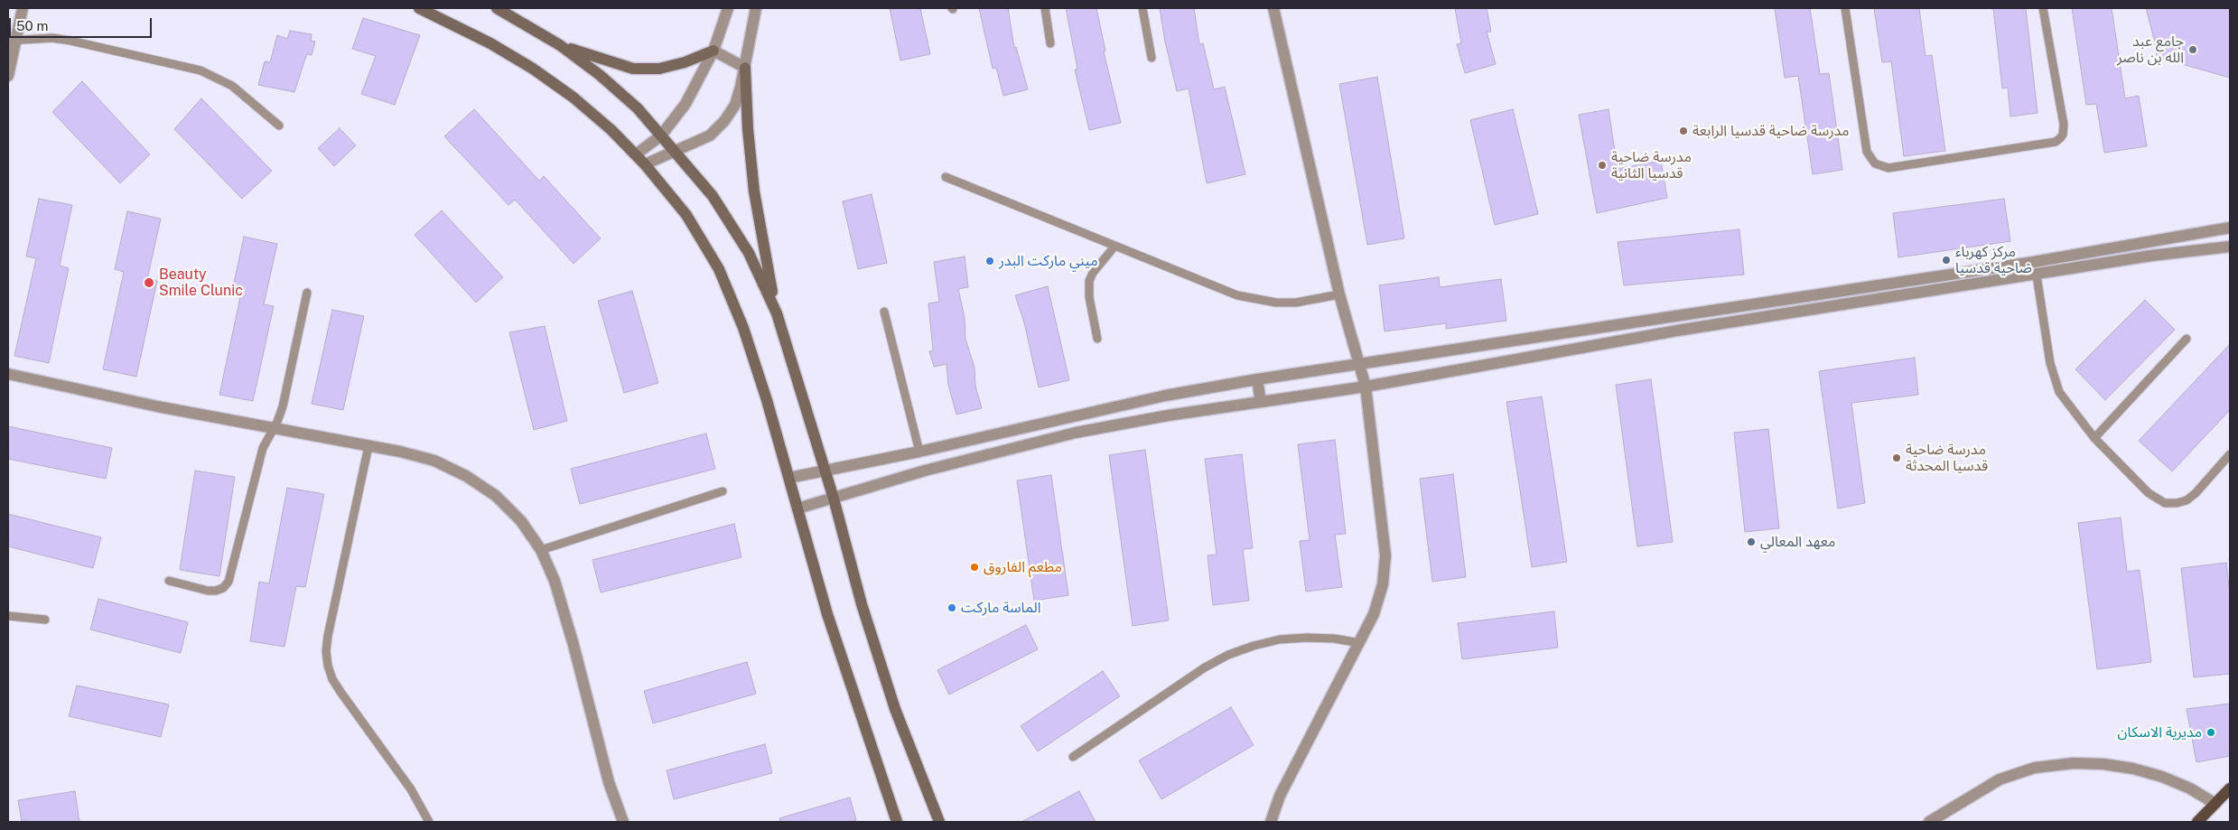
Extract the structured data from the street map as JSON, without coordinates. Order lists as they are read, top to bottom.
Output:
{
  "places": [
    "جامع عبد الله بن ناصر",
    "مدرسة ضاحية قدسيا الرابعة",
    "مدرسة ضاحية قدسيا الثانية",
    "مركز كهرباء ضاحية قدسيا",
    "ميني ماركت البدر",
    "Beauty Smile Clunic",
    "مدرسة ضاحية قدسيا المحدثة",
    "معهد المعالي",
    "مطعم الفاروق",
    "الماسة ماركت",
    "مديرية الاسكان"
  ],
  "scale_bar": "50 m"
}
